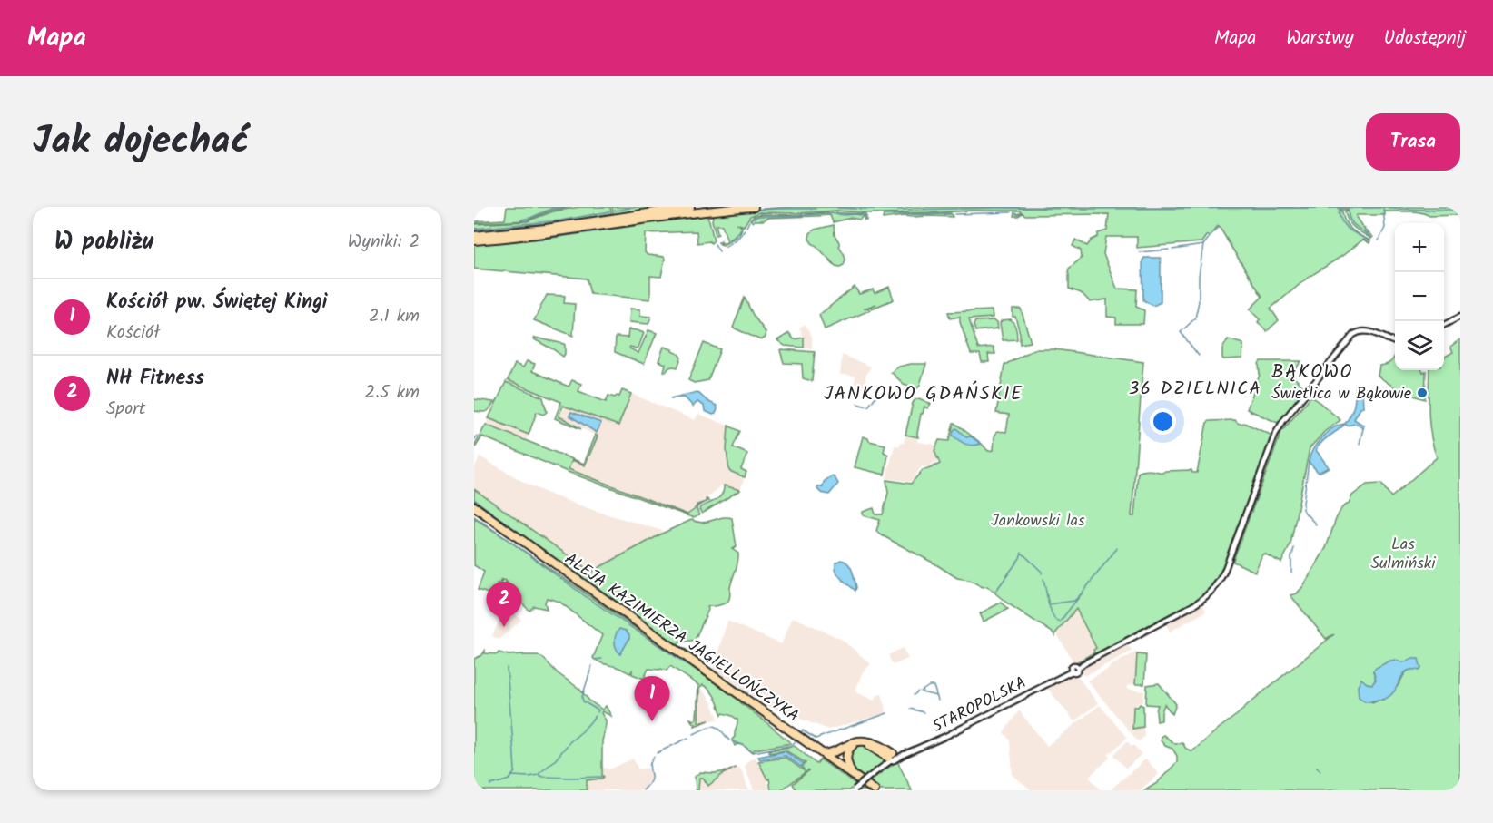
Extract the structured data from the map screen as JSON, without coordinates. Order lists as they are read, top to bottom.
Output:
{
  "streets": {
    "highway": ["ALEJA KAZIMIERZA JAGIELLOŃCZYKA"],
    "main road": ["STAROPOLSKA"]
  },
  "districts": ["BĄKOWO", "36 DZIELNICA", "JANKOWO GDAŃSKIE"],
  "parks": ["Jankowski las", "Las Sulmiński"],
  "places": ["Świetlica w Bąkowie"],
  "page": {
    "header": "Mapa",
    "nav": ["Mapa", "Warstwy", "Udostępnij"],
    "title": "Jak dojechać",
    "buttons": "Trasa",
    "heading": ["W pobliżu", "Wyniki: 2"],
    "map_buttons": ["+", "−"],
    "list": [
      {
        "mark": "1",
        "name": "Kościół pw. Świętej Kingi",
        "note": "Kościół",
        "value": "2.1 km"
      },
      {
        "mark": "2",
        "name": "NH Fitness",
        "note": "Sport",
        "value": "2.5 km"
      }
    ],
    "pins": ["2", "1"]
  }
}
